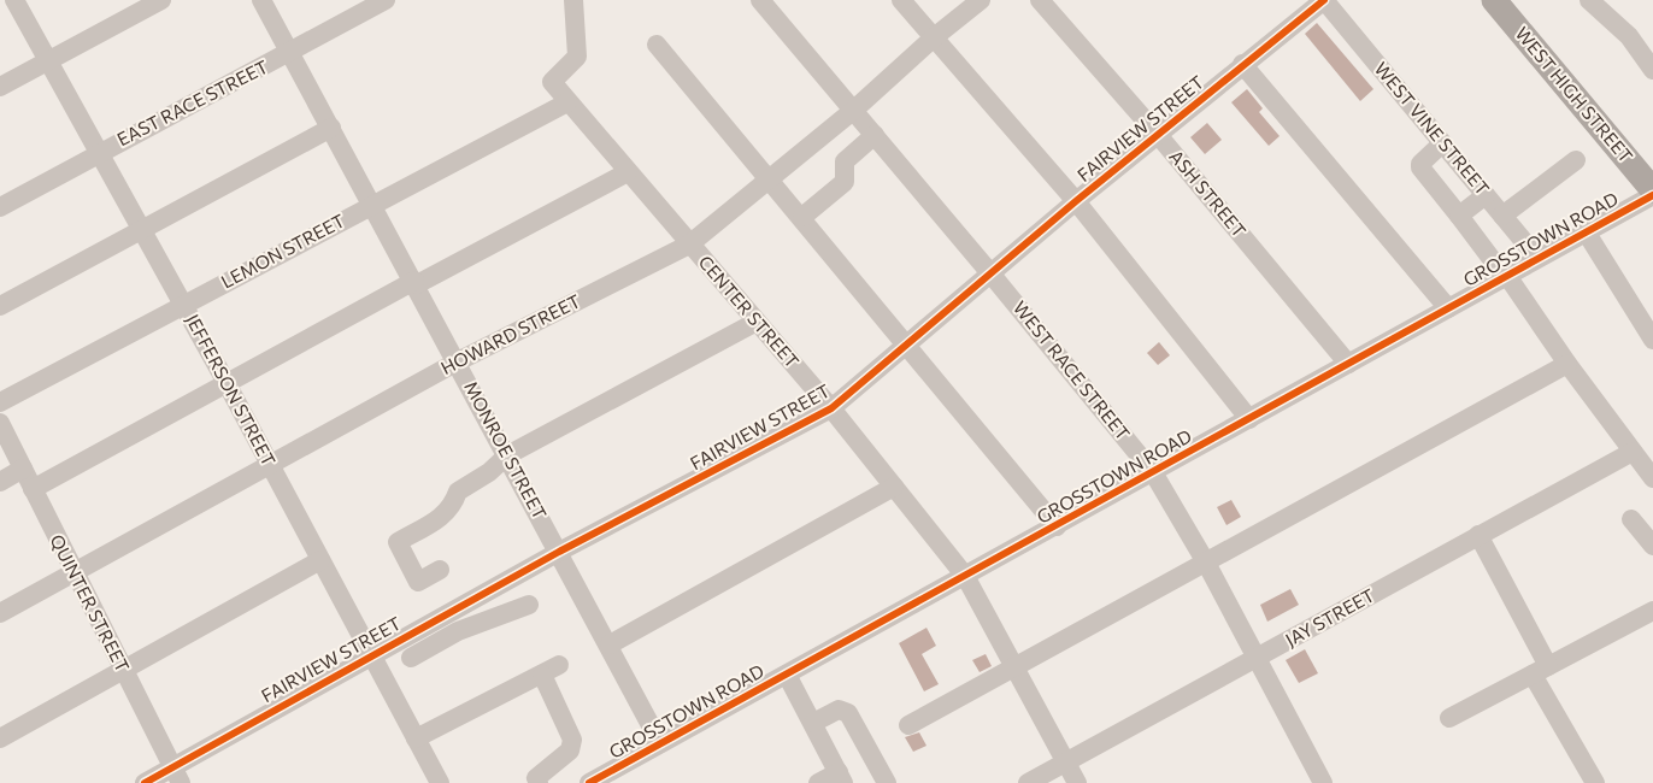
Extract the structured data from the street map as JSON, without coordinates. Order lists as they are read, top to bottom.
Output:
{
  "streets": {
    "main road": ["WEST HIGH STREET"],
    "street": [
      "EAST RACE STREET",
      "FAIRVIEW STREET",
      "WEST VINE STREET",
      "ASH STREET",
      "GROSSTOWN ROAD",
      "LEMON STREET",
      "CENTER STREET",
      "HOWARD STREET",
      "WEST RACE STREET",
      "JEFFERSON STREET",
      "MONROE STREET",
      "QUINTER STREET",
      "JAY STREET"
    ]
  },
  "crossings": [
    ["WEST HIGH STREET", "GROSSTOWN ROAD"],
    ["EAST RACE STREET", "JEFFERSON STREET"],
    ["EAST RACE STREET", "MONROE STREET"],
    ["FAIRVIEW STREET", "WEST VINE STREET"],
    ["FAIRVIEW STREET", "ASH STREET"],
    ["FAIRVIEW STREET", "CENTER STREET"],
    ["FAIRVIEW STREET", "WEST RACE STREET"],
    ["FAIRVIEW STREET", "JEFFERSON STREET"],
    ["FAIRVIEW STREET", "MONROE STREET"],
    ["FAIRVIEW STREET", "QUINTER STREET"],
    ["WEST VINE STREET", "GROSSTOWN ROAD"],
    ["ASH STREET", "GROSSTOWN ROAD"],
    ["GROSSTOWN ROAD", "CENTER STREET"],
    ["GROSSTOWN ROAD", "WEST RACE STREET"],
    ["GROSSTOWN ROAD", "MONROE STREET"],
    ["LEMON STREET", "CENTER STREET"],
    ["LEMON STREET", "JEFFERSON STREET"],
    ["LEMON STREET", "MONROE STREET"],
    ["CENTER STREET", "HOWARD STREET"],
    ["CENTER STREET", "JAY STREET"],
    ["HOWARD STREET", "WEST RACE STREET"],
    ["HOWARD STREET", "JEFFERSON STREET"],
    ["HOWARD STREET", "MONROE STREET"],
    ["HOWARD STREET", "QUINTER STREET"],
    ["WEST RACE STREET", "JAY STREET"]
  ]
}
